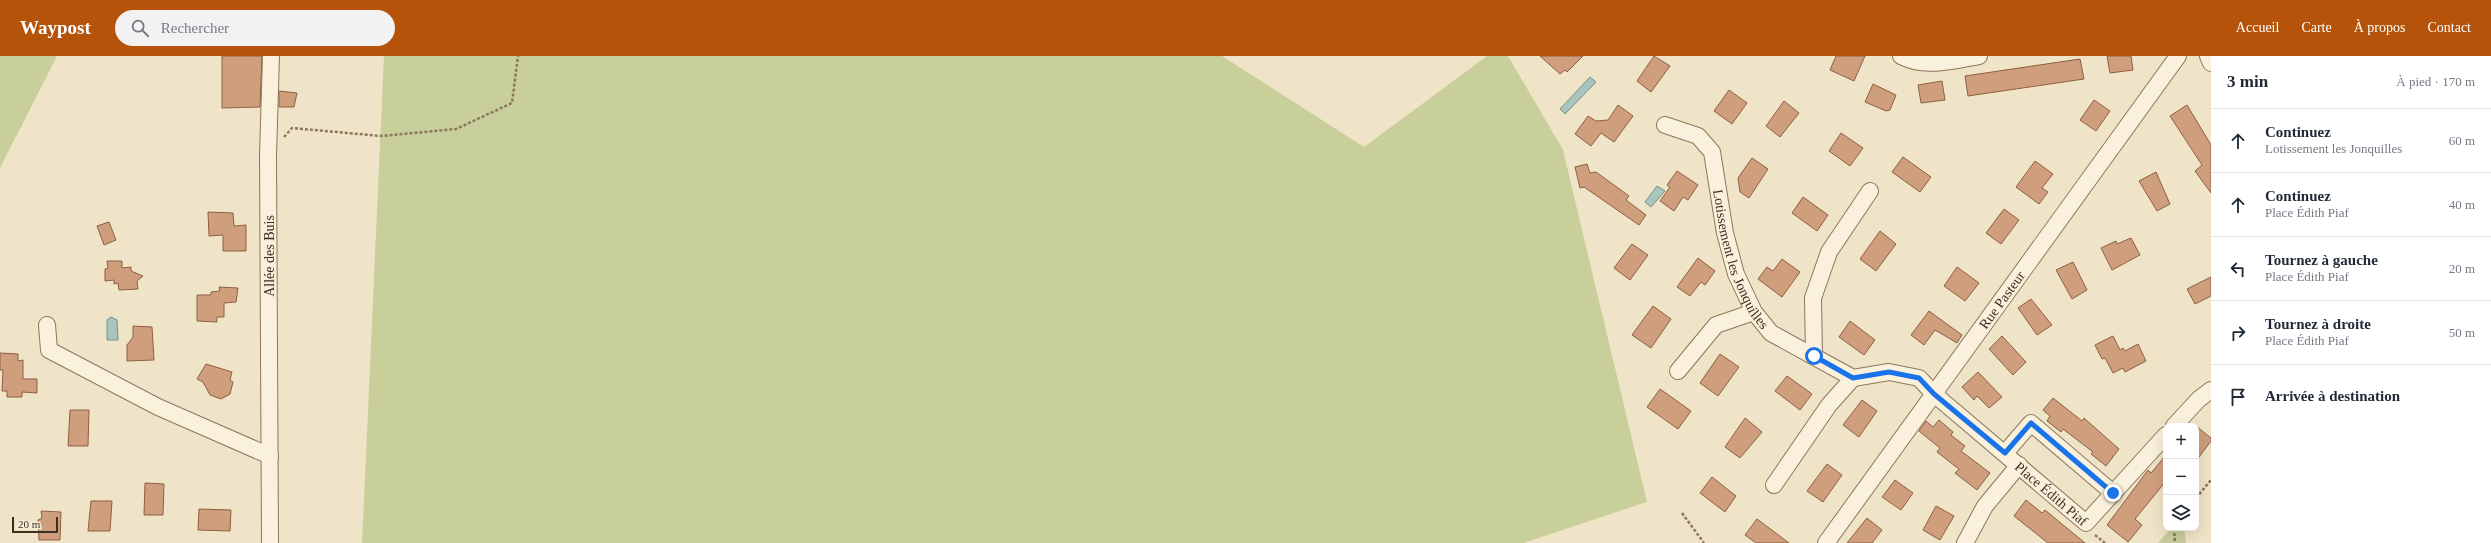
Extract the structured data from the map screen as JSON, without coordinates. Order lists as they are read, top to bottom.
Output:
{
  "streets": {
    "street": [
      "Allée des Buis",
      "Lotissement les Jonquilles",
      "Rue Pasteur",
      "Place Édith Piaf"
    ]
  },
  "crossings": [
    ["Rue Pasteur", "Place Édith Piaf"]
  ],
  "scale_bar": "20 m",
  "page": {
    "header": "Waypost",
    "search": "Rechercher",
    "nav": [
      "Accueil",
      "Carte",
      "À propos",
      "Contact"
    ],
    "heading": ["3 min", "À pied · 170 m"],
    "list": [
      ["Continuez", "Lotissement les Jonquilles", "60 m"],
      ["Continuez", "Place Édith Piaf", "40 m"],
      ["Tournez à gauche", "Place Édith Piaf", "20 m"],
      ["Tournez à droite", "Place Édith Piaf", "50 m"],
      "Arrivée à destination"
    ],
    "map_buttons": ["+", "−"],
    "scale": "20 m"
  }
}
